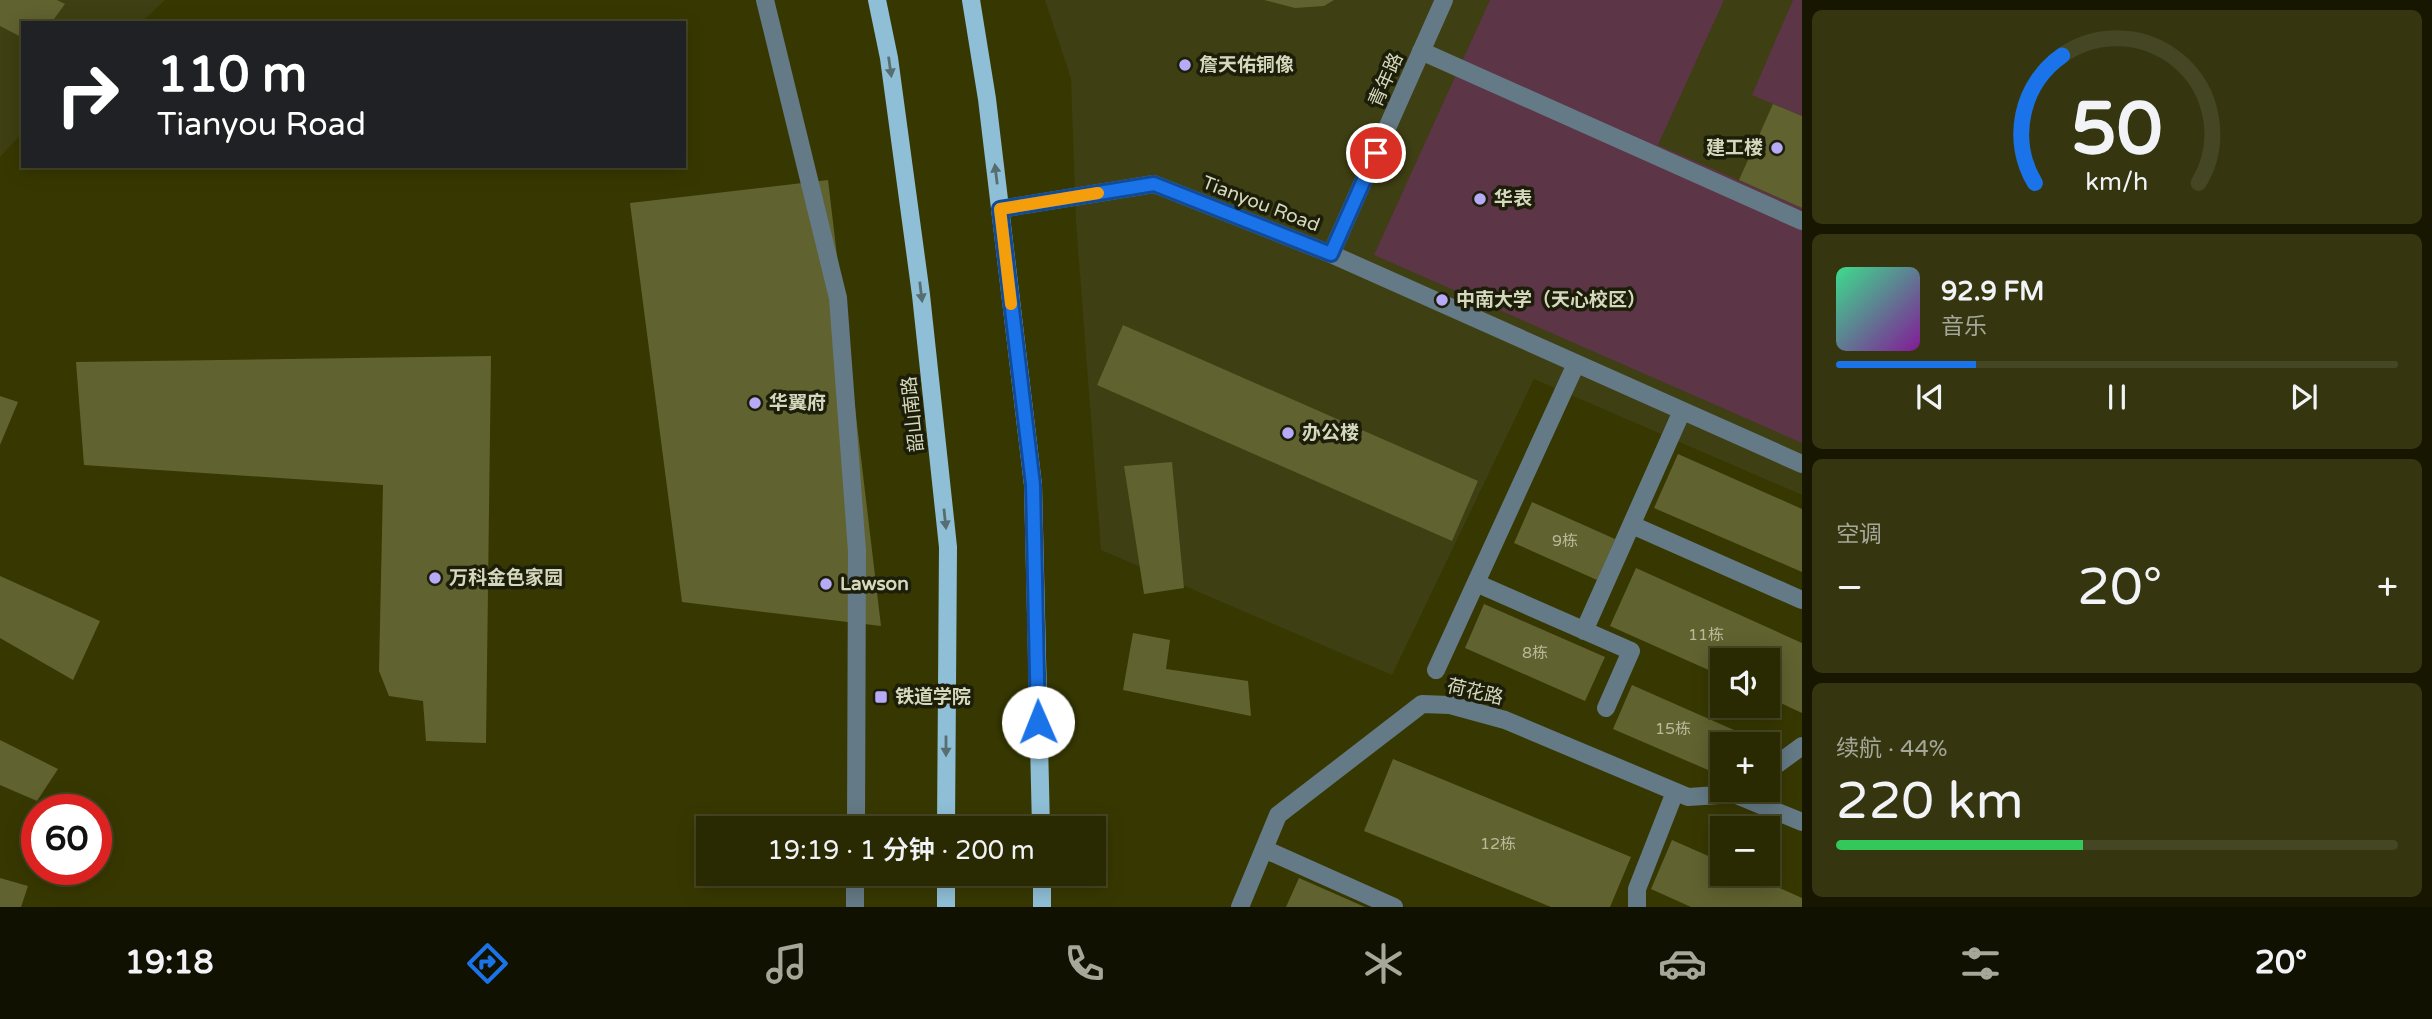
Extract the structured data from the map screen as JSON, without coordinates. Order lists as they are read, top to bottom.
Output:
{
  "streets": {
    "main road": ["韶山南路"],
    "street": ["青年路", "Tianyou Road", "荷花路"]
  },
  "crossings": [
    ["青年路", "Tianyou Road"]
  ],
  "places": {
    "other": [
      "詹天佑铜像",
      "建工楼",
      "华表",
      "中南大学（天心校区）",
      "华翼府",
      "办公楼",
      "万科金色家园",
      "Lawson"
    ],
    "transit": ["铁道学院"]
  },
  "house_numbers": [
    "9栋",
    "11栋",
    "8栋",
    "15栋",
    "12栋"
  ],
  "page": {
    "turn": ["110 m", "Tianyou Road"],
    "song": ["92.9 FM", "音乐"],
    "tile": [
      "空调",
      ["续航 · 44%", "220 km"]
    ],
    "heat": ["−", "20°", "+"],
    "map_buttons": ["+", "−"],
    "limit": "60",
    "trip": "19:19 · 1 分钟 · 200 m",
    "tabs": ["19:18", "20°"],
    "gauge": ["50", "km/h"]
  }
}
